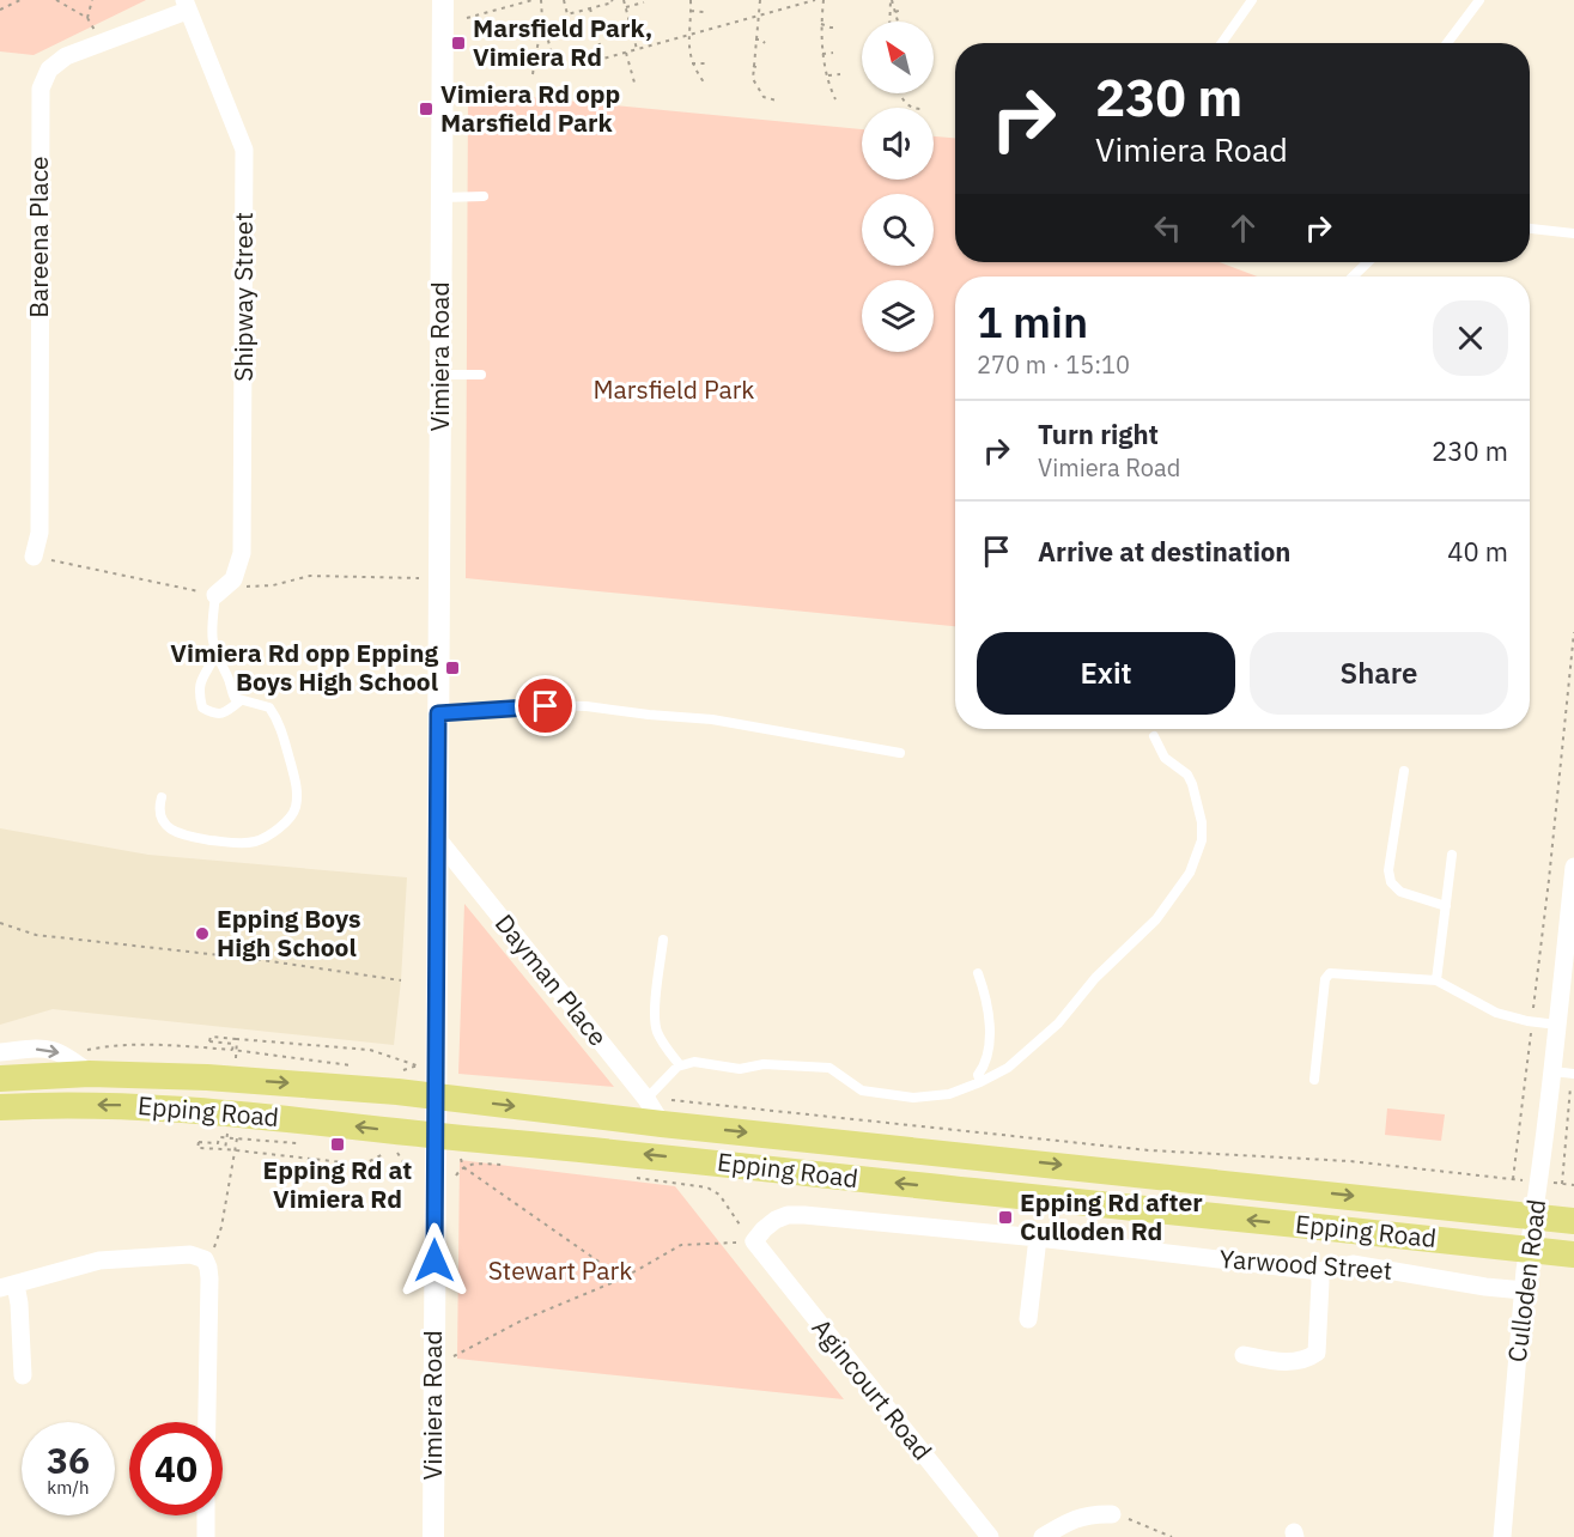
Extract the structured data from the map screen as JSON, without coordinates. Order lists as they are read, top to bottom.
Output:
{
  "streets": {
    "main road": ["Epping Road"],
    "street": [
      "Bareena Place",
      "Shipway Street",
      "Vimiera Road",
      "Dayman Place",
      "Yarwood Street",
      "Culloden Road",
      "Agincourt Road"
    ]
  },
  "crossings": [
    ["Bareena Place", "Shipway Street"],
    ["Vimiera Road", "Dayman Place"],
    ["Vimiera Road", "Epping Road"],
    ["Dayman Place", "Epping Road"],
    ["Epping Road", "Culloden Road"],
    ["Yarwood Street", "Culloden Road"],
    ["Yarwood Street", "Agincourt Road"]
  ],
  "parks": ["Marsfield Park", "Stewart Park"],
  "places": {
    "transit": [
      "Marsfield Park, Vimiera Rd",
      "Vimiera Rd opp Marsfield Park",
      "Vimiera Rd opp Epping Boys High School",
      "Epping Rd at Vimiera Rd",
      "Epping Rd after Culloden Rd"
    ],
    "other": ["Epping Boys High School"]
  },
  "north": "top left",
  "page": {
    "turn": ["230 m", "Vimiera Road"],
    "heading": ["1 min", "270 m · 15:10"],
    "list": [
      {
        "name": "Turn right",
        "note": "Vimiera Road",
        "value": "230 m"
      },
      {
        "name": "Arrive at destination",
        "value": "40 m"
      }
    ],
    "buttons": ["Exit", "Share"],
    "speed": "36 km/h",
    "limit": "40"
  }
}
